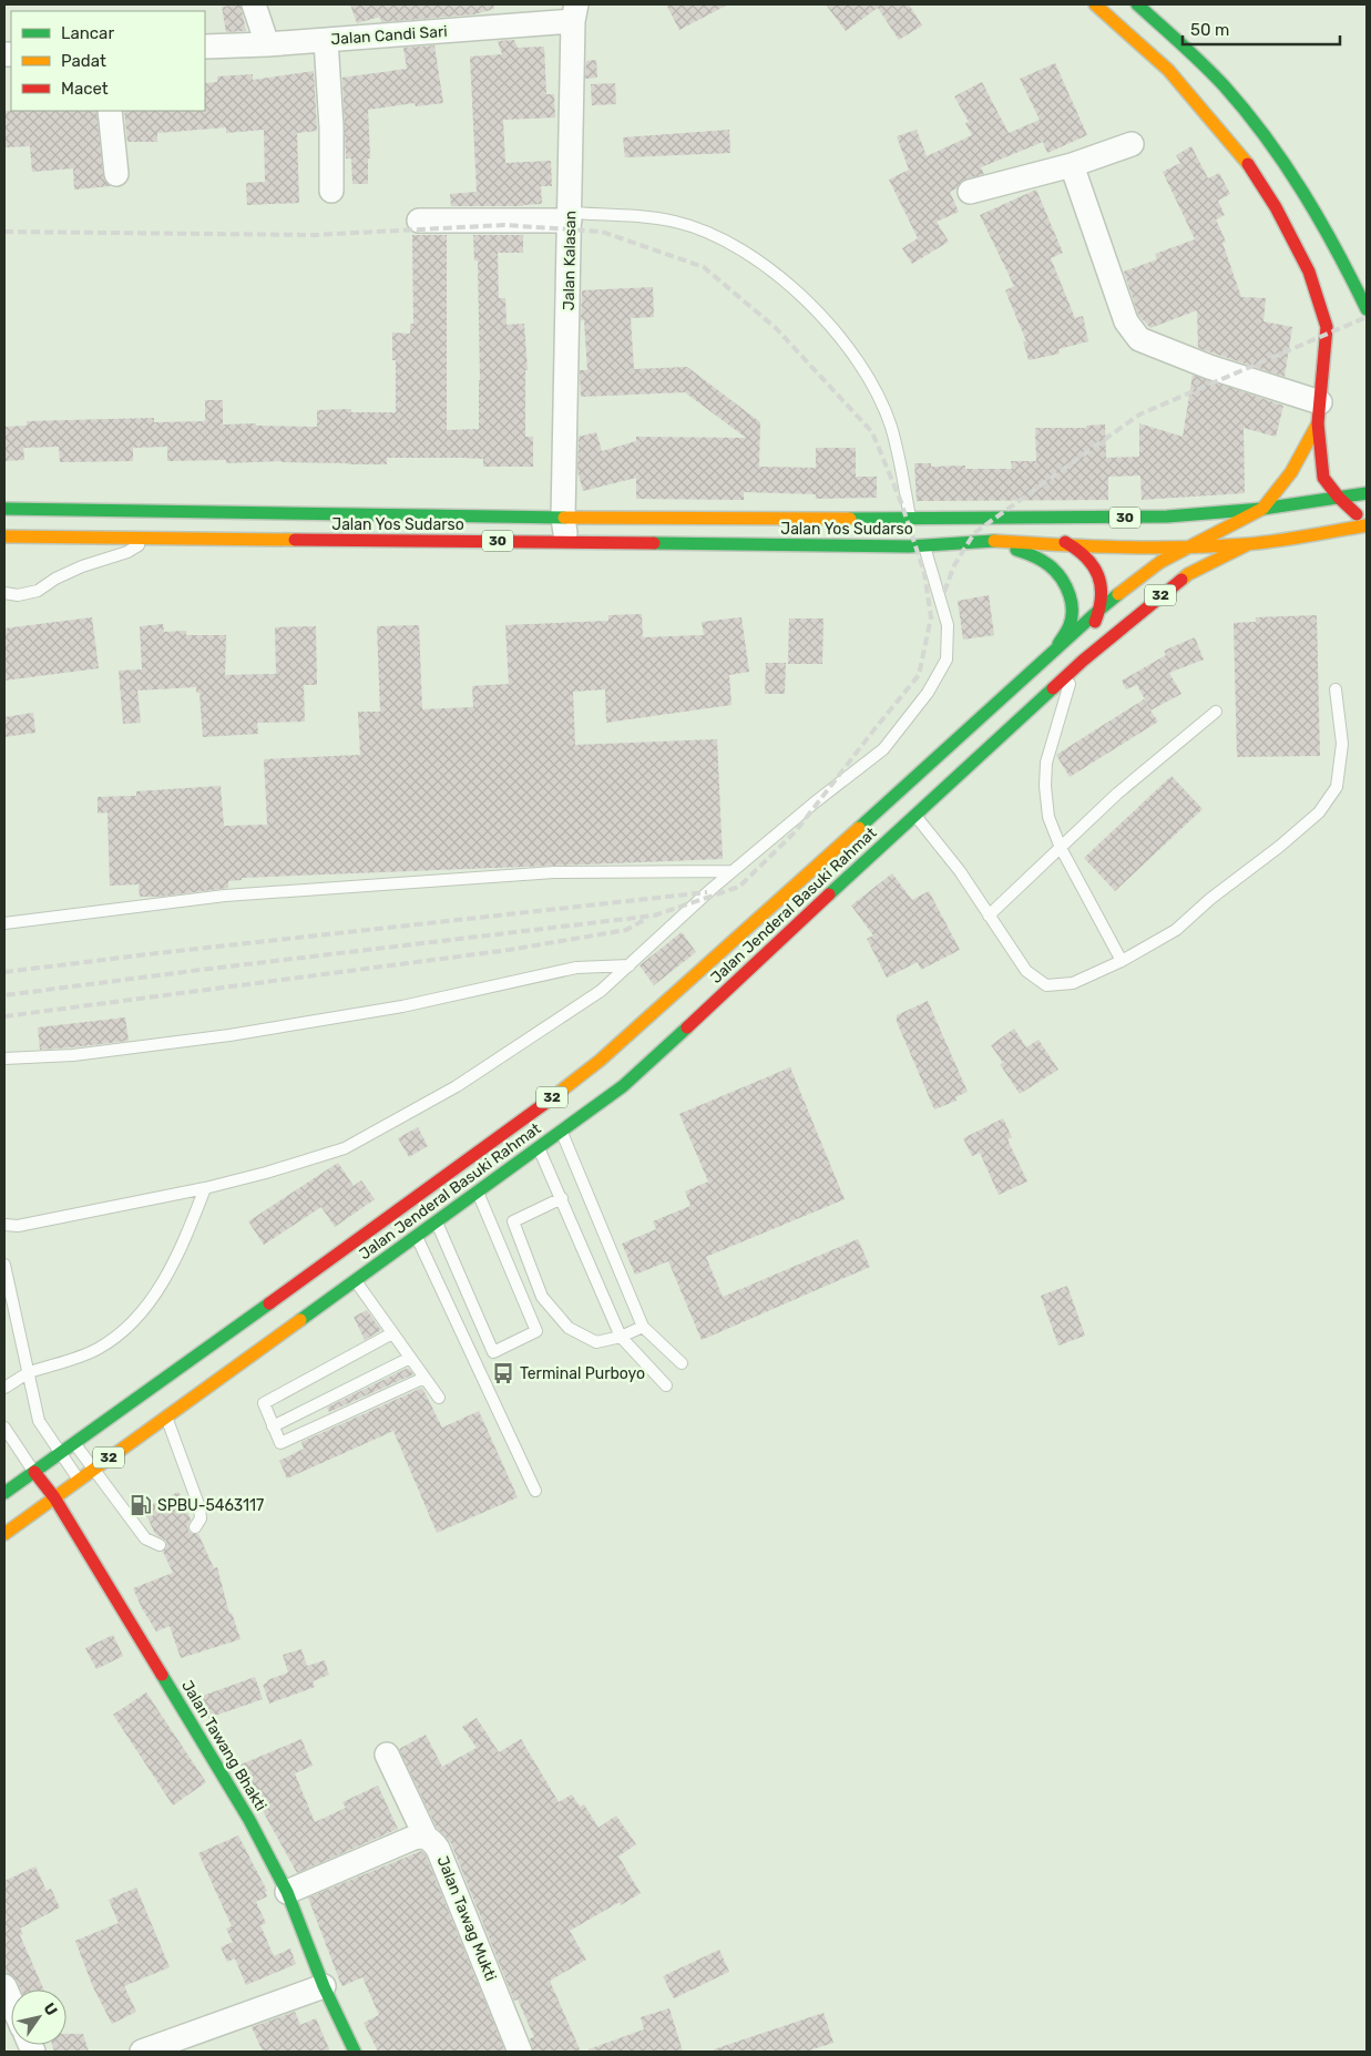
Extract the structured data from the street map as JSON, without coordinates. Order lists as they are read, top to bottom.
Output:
{
  "streets": {
    "main road": [
      "30",
      "Jalan Yos Sudarso",
      "32",
      "Jalan Jenderal Basuki Rahmat",
      "Jalan Tawang Bhakti"
    ],
    "street": ["Jalan Candi Sari", "Jalan Kalasan", "Jalan Tawag Mukti"]
  },
  "crossings": [
    ["Jalan Candi Sari", "Jalan Kalasan"],
    ["Jalan Kalasan", "Jalan Yos Sudarso"],
    ["30", "Jalan Yos Sudarso"],
    ["30", "32"],
    ["30", "Jalan Jenderal Basuki Rahmat"],
    ["32", "Jalan Jenderal Basuki Rahmat"],
    ["Jalan Jenderal Basuki Rahmat", "Jalan Tawang Bhakti"]
  ],
  "places": {
    "bus stop": ["Terminal Purboyo"],
    "fuel station": ["SPBU-5463117"]
  },
  "legend": ["Lancar", "Padat", "Macet"],
  "scale_bar": "50 m",
  "north": "top right"
}
